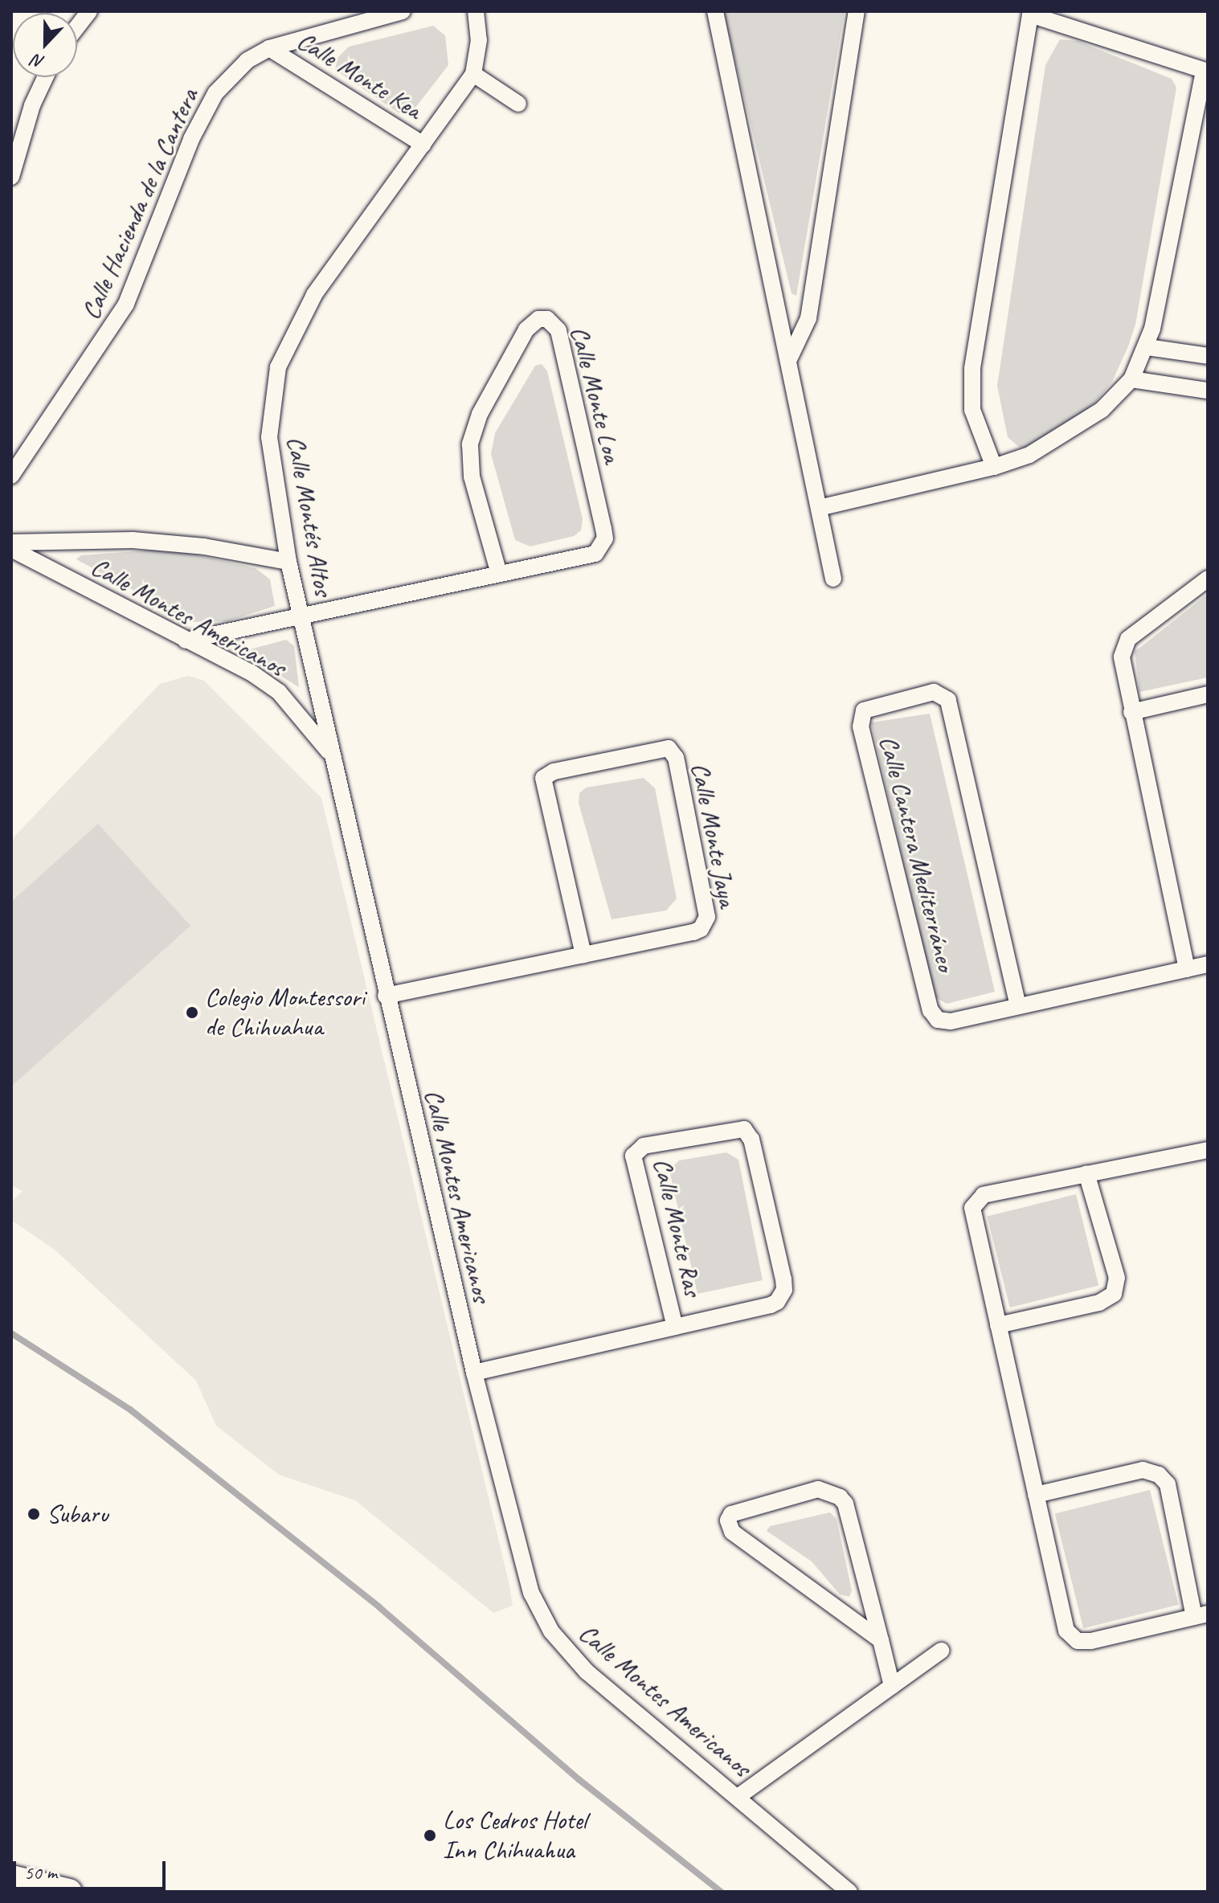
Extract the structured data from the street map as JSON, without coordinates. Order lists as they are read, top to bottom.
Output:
{
  "streets": {
    "street": [
      "Calle Monte Kea",
      "Calle Hacienda de la Cantera",
      "Calle Monte Loa",
      "Calle Montés Altos",
      "Calle Montes Americanos",
      "Calle Monte Jaya",
      "Calle Cantera Mediterráneo",
      "Calle Monte Ras"
    ]
  },
  "crossings": [
    ["Calle Monte Kea", "Calle Hacienda de la Cantera"],
    ["Calle Monte Kea", "Calle Montés Altos"],
    ["Calle Monte Loa", "Calle Montés Altos"],
    ["Calle Monte Loa", "Calle Montes Americanos"],
    ["Calle Montés Altos", "Calle Montes Americanos"],
    ["Calle Montes Americanos", "Calle Monte Jaya"],
    ["Calle Montes Americanos", "Calle Monte Ras"]
  ],
  "places": ["Colegio Montessori de Chihuahua", "Subaru", "Los Cedros Hotel Inn Chihuahua"],
  "scale_bar": "50 m",
  "north": "bottom"
}
